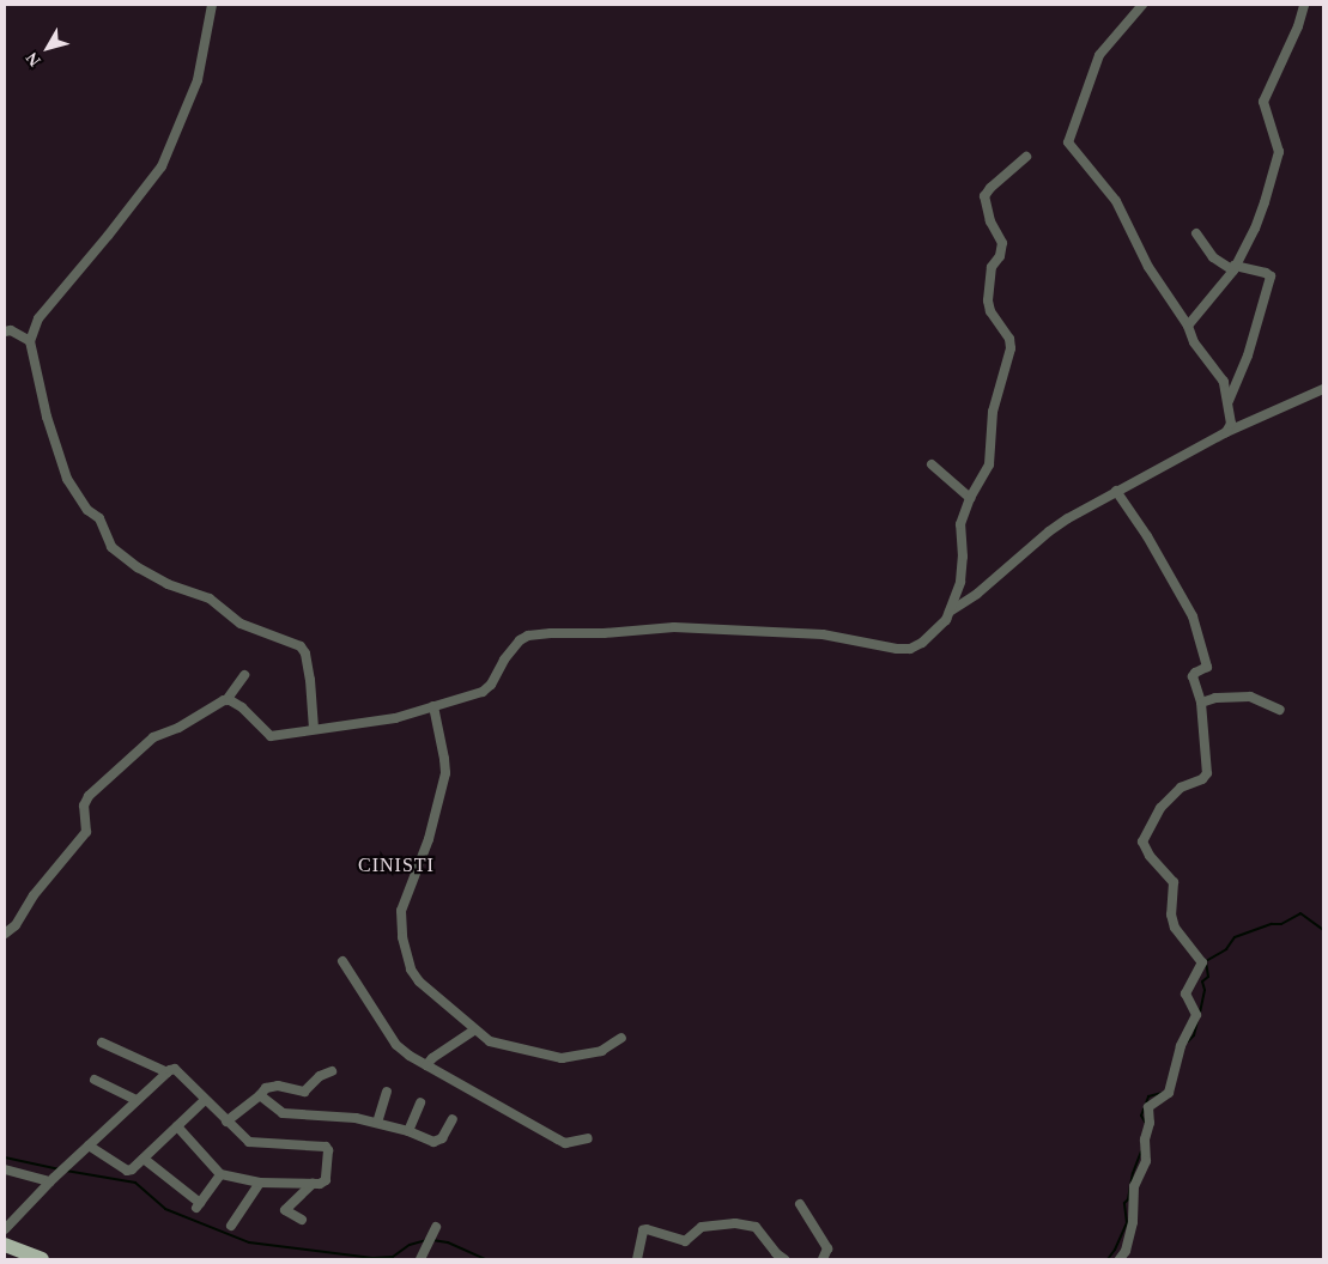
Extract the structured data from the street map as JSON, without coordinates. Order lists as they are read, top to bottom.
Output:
{
  "districts": ["CINISTI"],
  "north": "bottom left"
}
